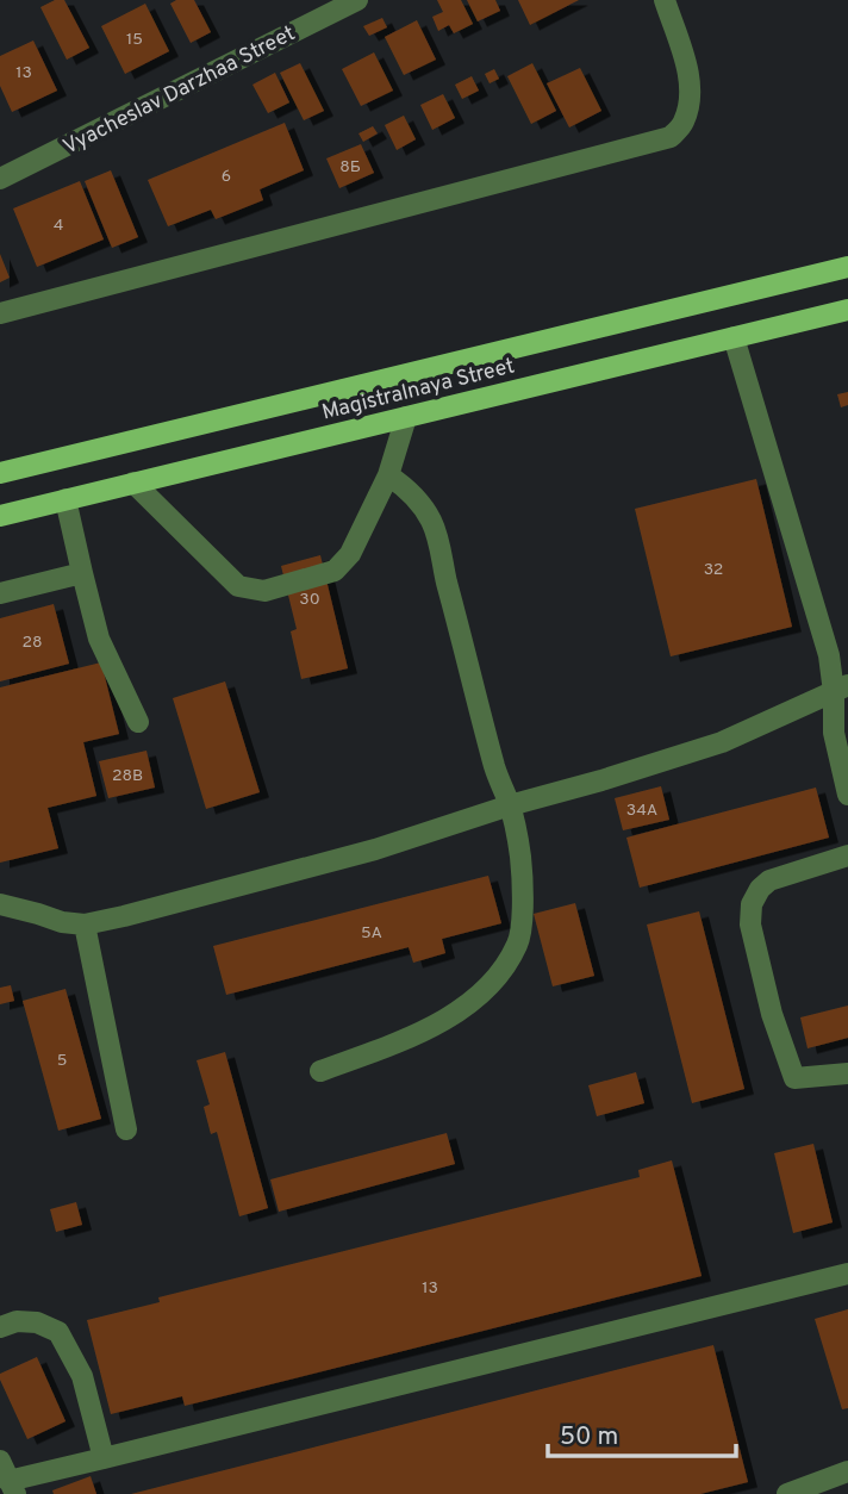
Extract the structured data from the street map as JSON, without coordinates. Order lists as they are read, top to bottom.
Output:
{
  "streets": {
    "main road": ["Magistralnaya Street"],
    "street": ["Vyacheslav Darzhaa Street"]
  },
  "house_numbers": [
    "15",
    "13",
    "8Б",
    "6",
    "4",
    "32",
    "30",
    "28",
    "28В",
    "34А",
    "5А",
    "5",
    "13"
  ],
  "scale_bar": "50 m"
}
